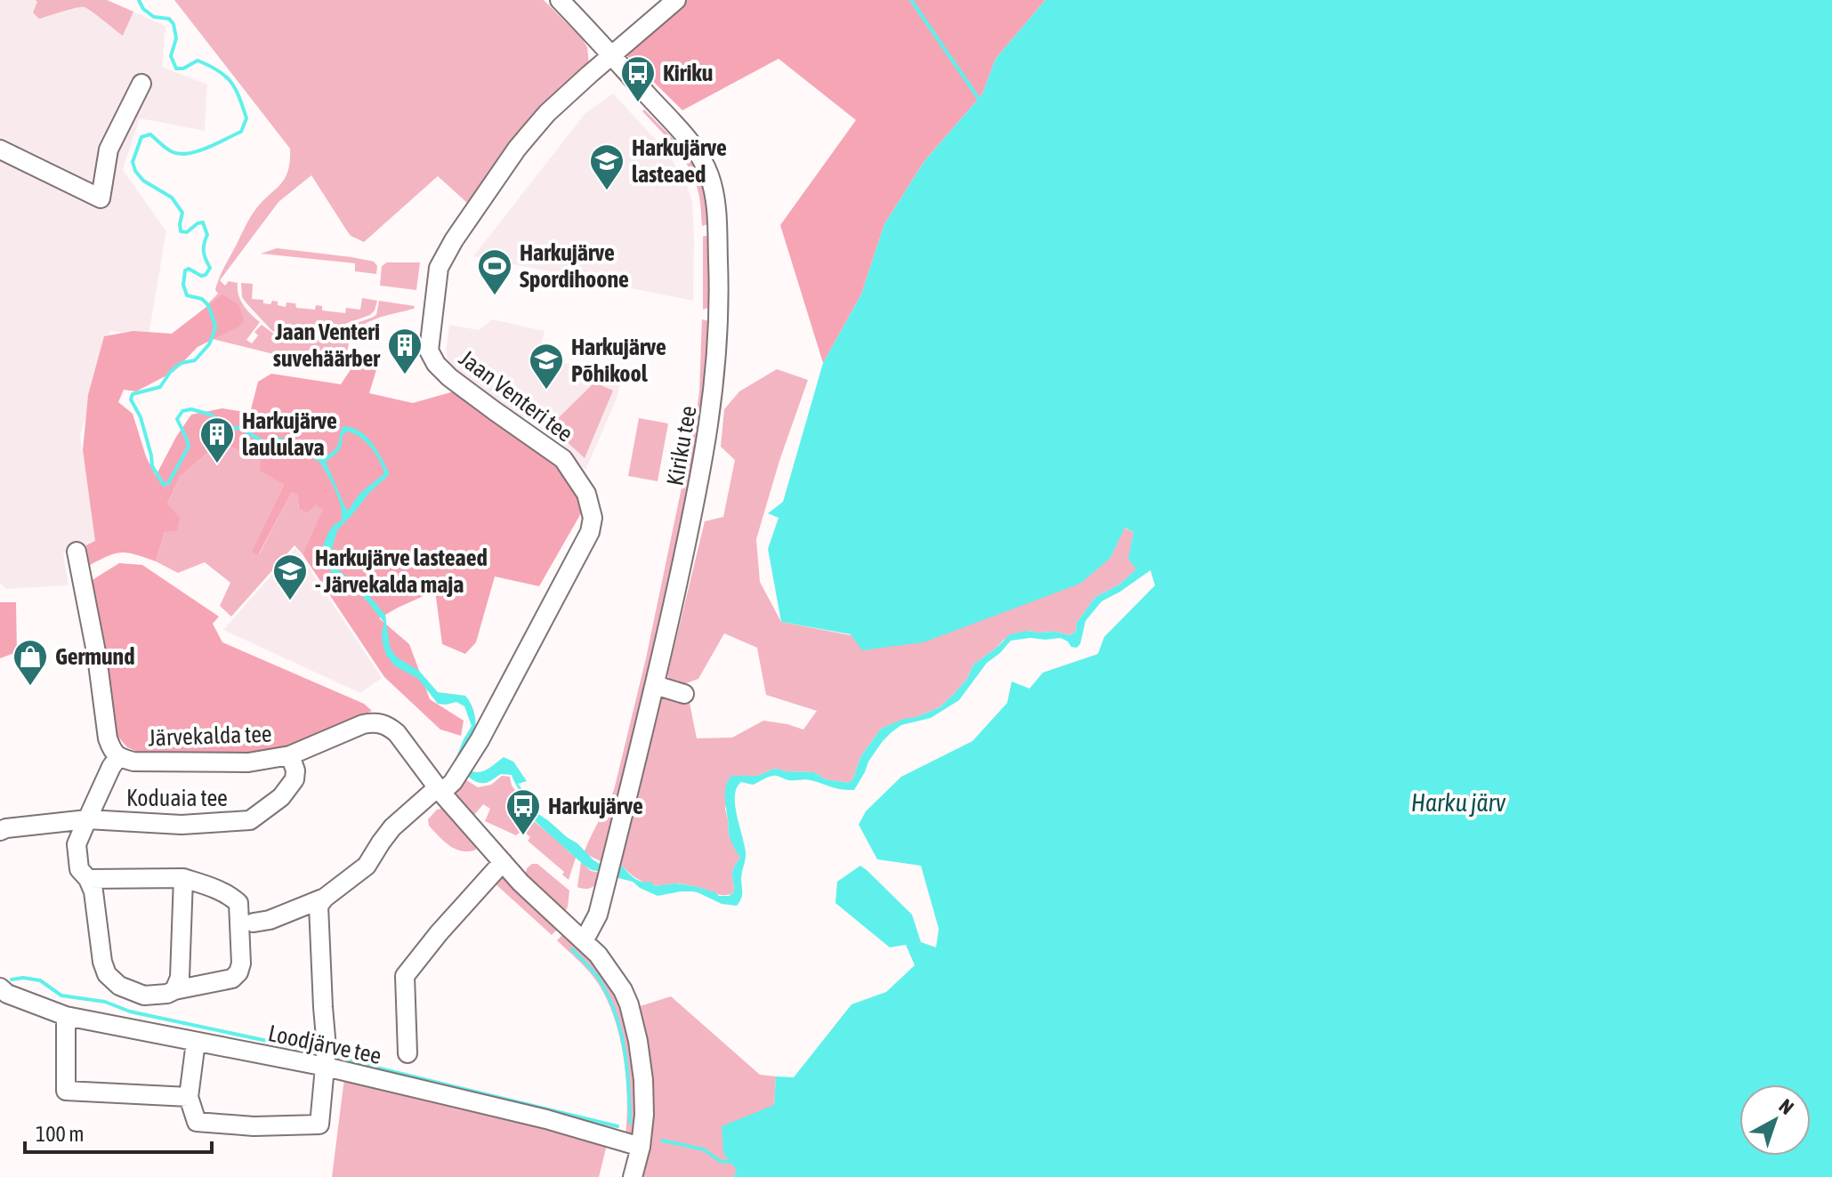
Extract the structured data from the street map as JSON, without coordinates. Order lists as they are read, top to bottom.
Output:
{
  "streets": {
    "street": [
      "Jaan Venteri tee",
      "Kiriku tee",
      "Järvekalda tee",
      "Koduaia tee",
      "Loodjärve tee"
    ]
  },
  "crossings": [
    ["Jaan Venteri tee", "Kiriku tee"],
    ["Jaan Venteri tee", "Järvekalda tee"],
    ["Kiriku tee", "Järvekalda tee"],
    ["Järvekalda tee", "Koduaia tee"],
    ["Järvekalda tee", "Loodjärve tee"]
  ],
  "water": ["Harku järv"],
  "places": {
    "bus stop": ["Kiriku", "Harkujärve"],
    "school or university": ["Harkujärve lasteaed", "Harkujärve Põhikool", "Harkujärve lasteaed - Järvekalda maja"],
    "sports": ["Harkujärve Spordihoone"],
    "building": ["Jaan Venteri suvehäärber", "Harkujärve laululava"],
    "shop": ["Germund"]
  },
  "scale_bar": "100 m",
  "north": "top right"
}
